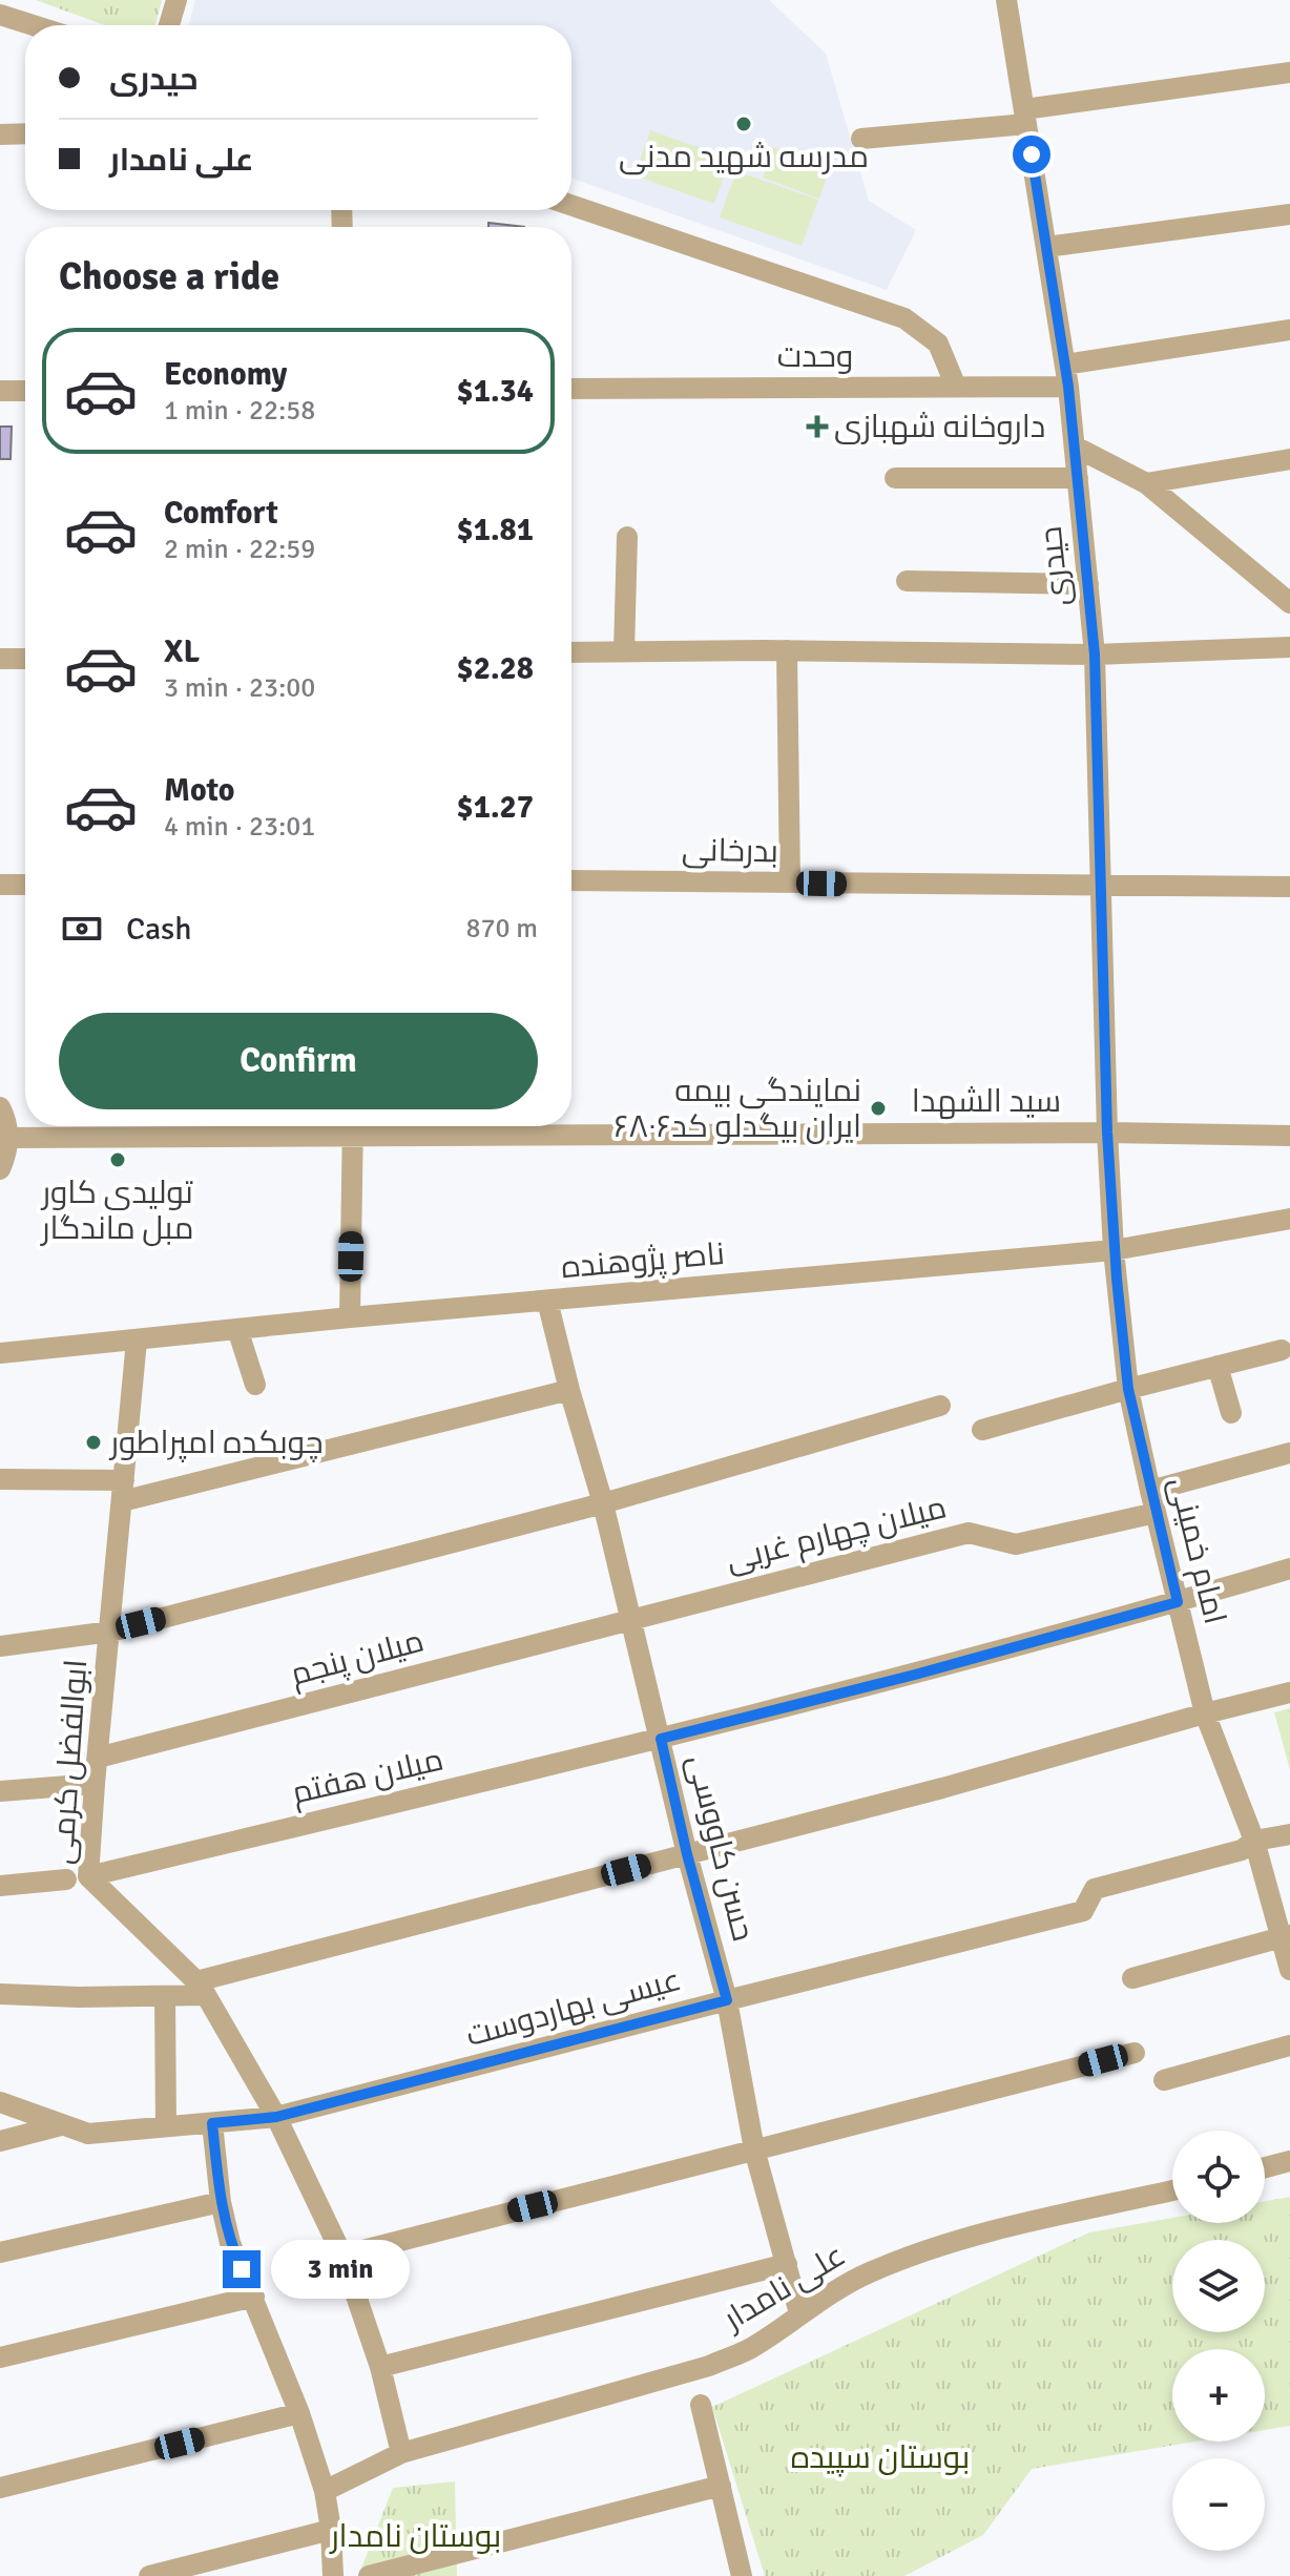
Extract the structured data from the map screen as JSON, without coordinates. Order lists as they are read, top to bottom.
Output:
{
  "streets": {
    "street": [
      "وحدت",
      "حیدری",
      "بدرخانی",
      "سید الشهدا",
      "ناصر پژوهنده",
      "میلان چهارم غربی",
      "امام خمینی",
      "میلان پنجم",
      "ابوالفضل کرمی",
      "میلان هفتم",
      "حسن کاووسی",
      "عیسی بهاردوست",
      "علی نامدار"
    ]
  },
  "crossings": [
    ["وحدت", "حیدری"],
    ["حیدری", "بدرخانی"],
    ["حیدری", "سید الشهدا"],
    ["حیدری", "امام خمینی"],
    ["سید الشهدا", "امام خمینی"],
    ["ناصر پژوهنده", "امام خمینی"],
    ["ناصر پژوهنده", "ابوالفضل کرمی"],
    ["ناصر پژوهنده", "حسن کاووسی"],
    ["میلان چهارم غربی", "امام خمینی"],
    ["میلان چهارم غربی", "میلان پنجم"],
    ["میلان چهارم غربی", "حسن کاووسی"],
    ["امام خمینی", "میلان هفتم"],
    ["امام خمینی", "عیسی بهاردوست"],
    ["میلان پنجم", "ابوالفضل کرمی"],
    ["میلان پنجم", "حسن کاووسی"],
    ["ابوالفضل کرمی", "میلان هفتم"],
    ["ابوالفضل کرمی", "عیسی بهاردوست"],
    ["ابوالفضل کرمی", "علی نامدار"],
    ["میلان هفتم", "حسن کاووسی"],
    ["حسن کاووسی", "عیسی بهاردوست"],
    ["حسن کاووسی", "علی نامدار"]
  ],
  "parks": ["بوستان سپیده", "بوستان نامدار"],
  "places": {
    "other": [
      "مدرسه شهید مدنی",
      "نمایندگی بیمه ایران بیگدلو کد۶۸۰۶",
      "تولیدی کاور مبل ماندگار",
      "چوبکده امپراطور"
    ],
    "health": ["داروخانه شهبازی"]
  },
  "page": {
    "banner": ["حیدری", "علی نامدار"],
    "heading": "Choose a ride",
    "list": [
      {
        "name": "Economy",
        "note": "1 min · 22:58",
        "value": "$1.34"
      },
      {
        "name": "Comfort",
        "note": "2 min · 22:59",
        "value": "$1.81"
      },
      {
        "name": "XL",
        "note": "3 min · 23:00",
        "value": "$2.28"
      },
      {
        "name": "Moto",
        "note": "4 min · 23:01",
        "value": "$1.27"
      }
    ],
    "pay": ["Cash", "870 m"],
    "buttons": "Confirm",
    "map_buttons": ["+", "−"],
    "bubble": "3 min"
  }
}
